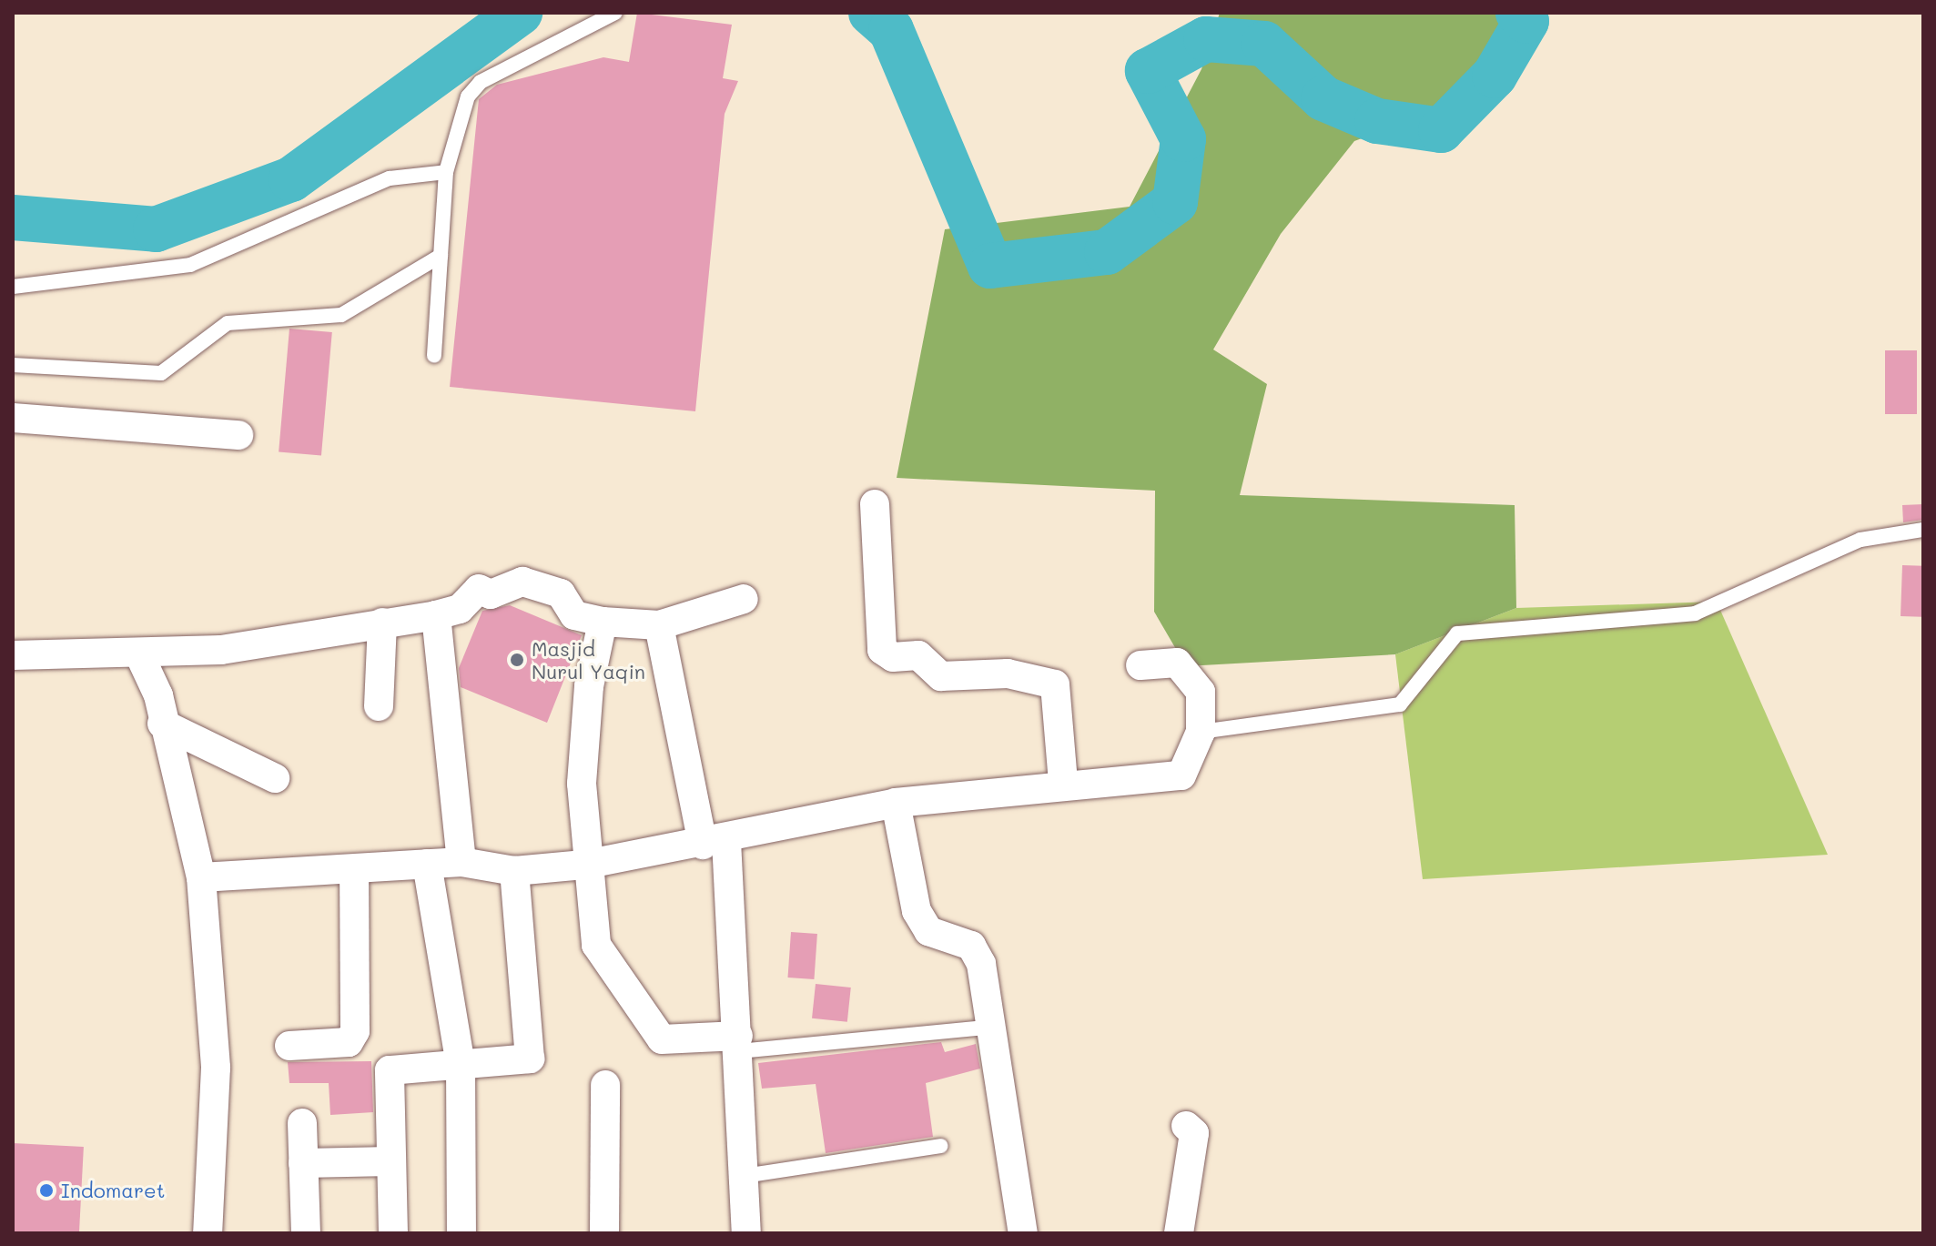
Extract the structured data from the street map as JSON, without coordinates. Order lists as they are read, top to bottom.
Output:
{
  "places": ["Masjid Nurul Yaqin", "Indomaret"]
}
